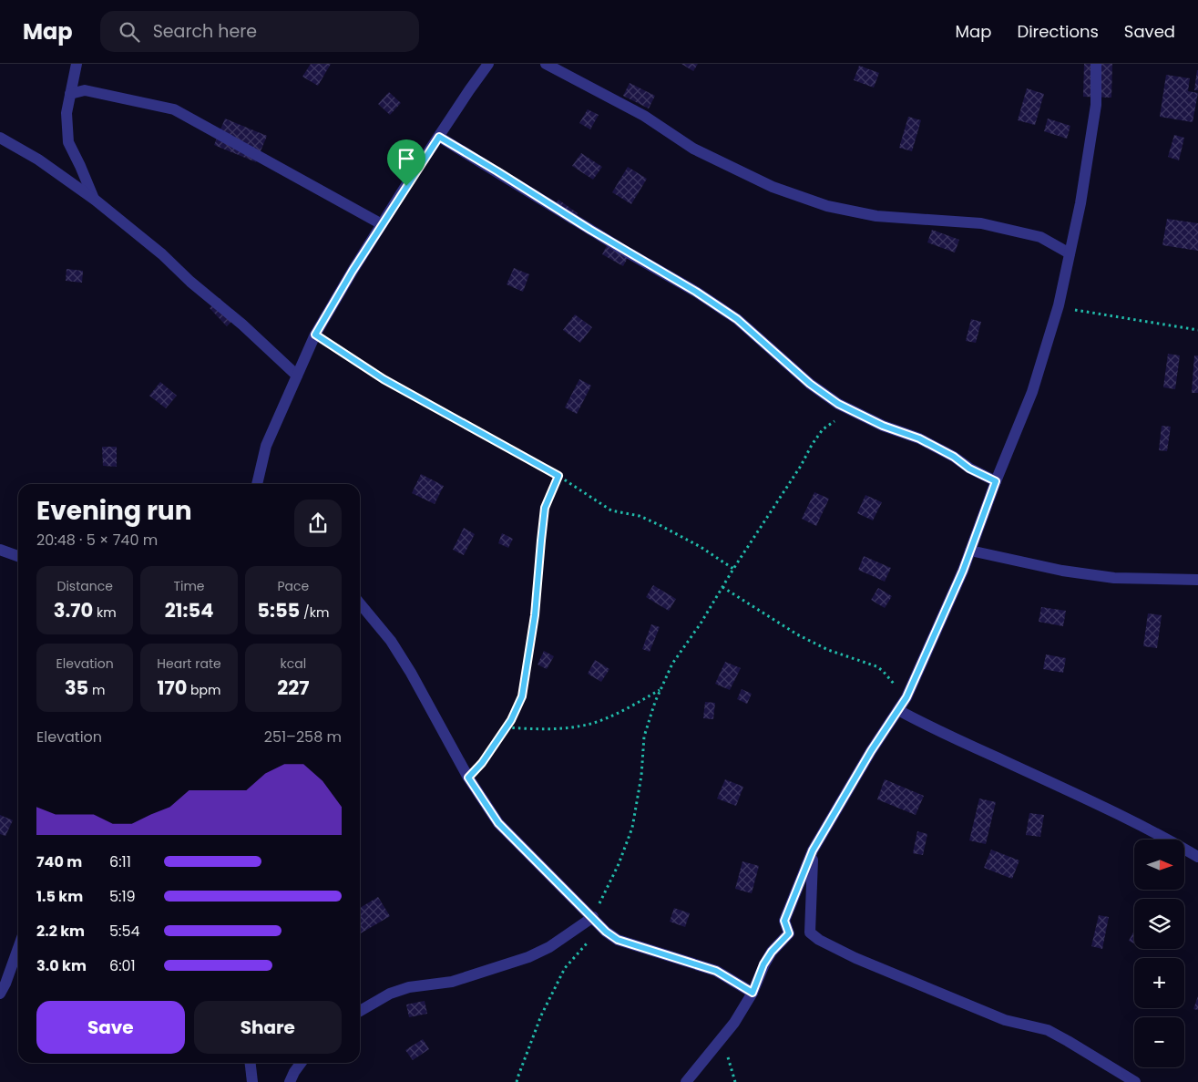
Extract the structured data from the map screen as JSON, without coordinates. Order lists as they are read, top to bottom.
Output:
{
  "north": "right",
  "page": {
    "header": "Map",
    "search": "Search here",
    "nav": ["Map", "Directions", "Saved"],
    "heading": ["Evening run", "20:48 · 5 × 740 m"],
    "stats": [
      ["Distance", "3.70 km"],
      ["Time", "21:54"],
      ["Pace", "5:55 /km"],
      ["Elevation", "35 m"],
      ["Heart rate", "170 bpm"],
      ["kcal", "227"]
    ],
    "chart": ["Elevation", "251–258 m"],
    "map_buttons": ["+", "−"],
    "list": [
      {
        "name": "740 m",
        "note": "6:11"
      },
      {
        "name": "1.5 km",
        "note": "5:19"
      },
      {
        "name": "2.2 km",
        "note": "5:54"
      },
      {
        "name": "3.0 km",
        "note": "6:01"
      }
    ],
    "buttons": ["Save", "Share"]
  }
}
